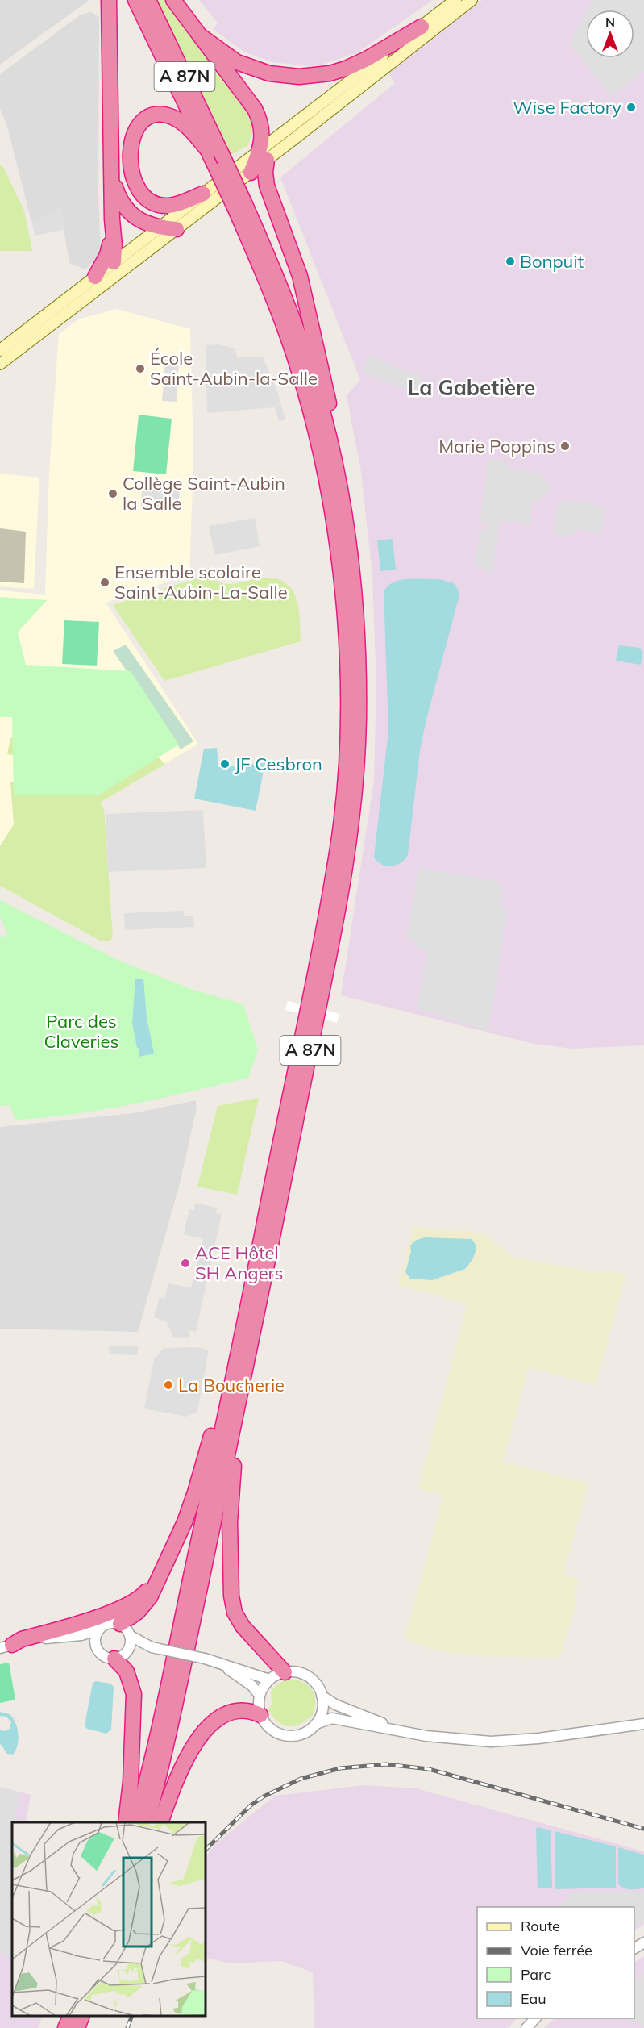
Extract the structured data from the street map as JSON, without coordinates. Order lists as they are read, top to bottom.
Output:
{
  "streets": {
    "highway": ["A 87N"]
  },
  "districts": ["La Gabetière"],
  "parks": ["Parc des Claveries"],
  "places": [
    "Wise Factory",
    "Bonpuit",
    "École Saint-Aubin-la-Salle",
    "Marie Poppins",
    "Collège Saint-Aubin la Salle",
    "Ensemble scolaire Saint-Aubin-La-Salle",
    "JF Cesbron",
    "ACE Hôtel SH Angers",
    "La Boucherie"
  ],
  "legend": [
    "Route",
    "Voie ferrée",
    "Parc",
    "Eau"
  ],
  "north": "top"
}
